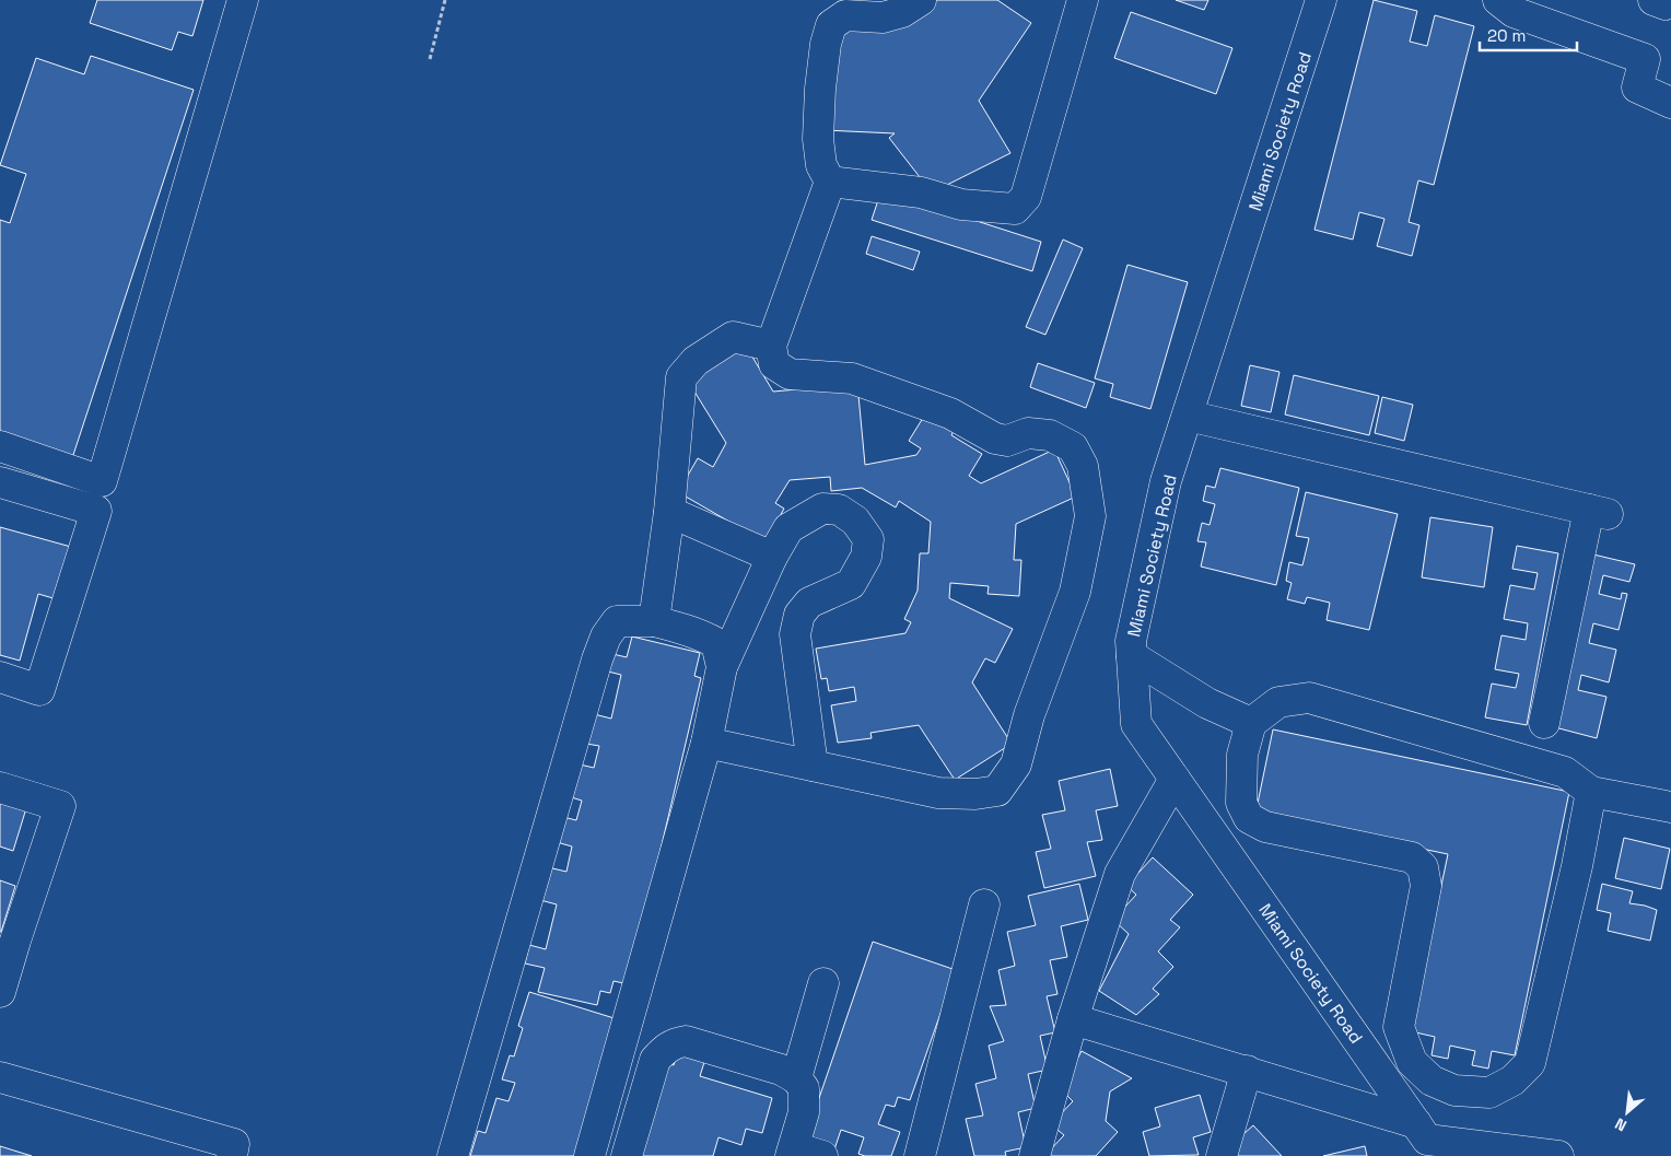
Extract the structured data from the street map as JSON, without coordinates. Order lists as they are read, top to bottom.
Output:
{
  "streets": {
    "street": ["Miami Society Road"]
  },
  "scale_bar": "20 m",
  "north": "bottom left"
}
